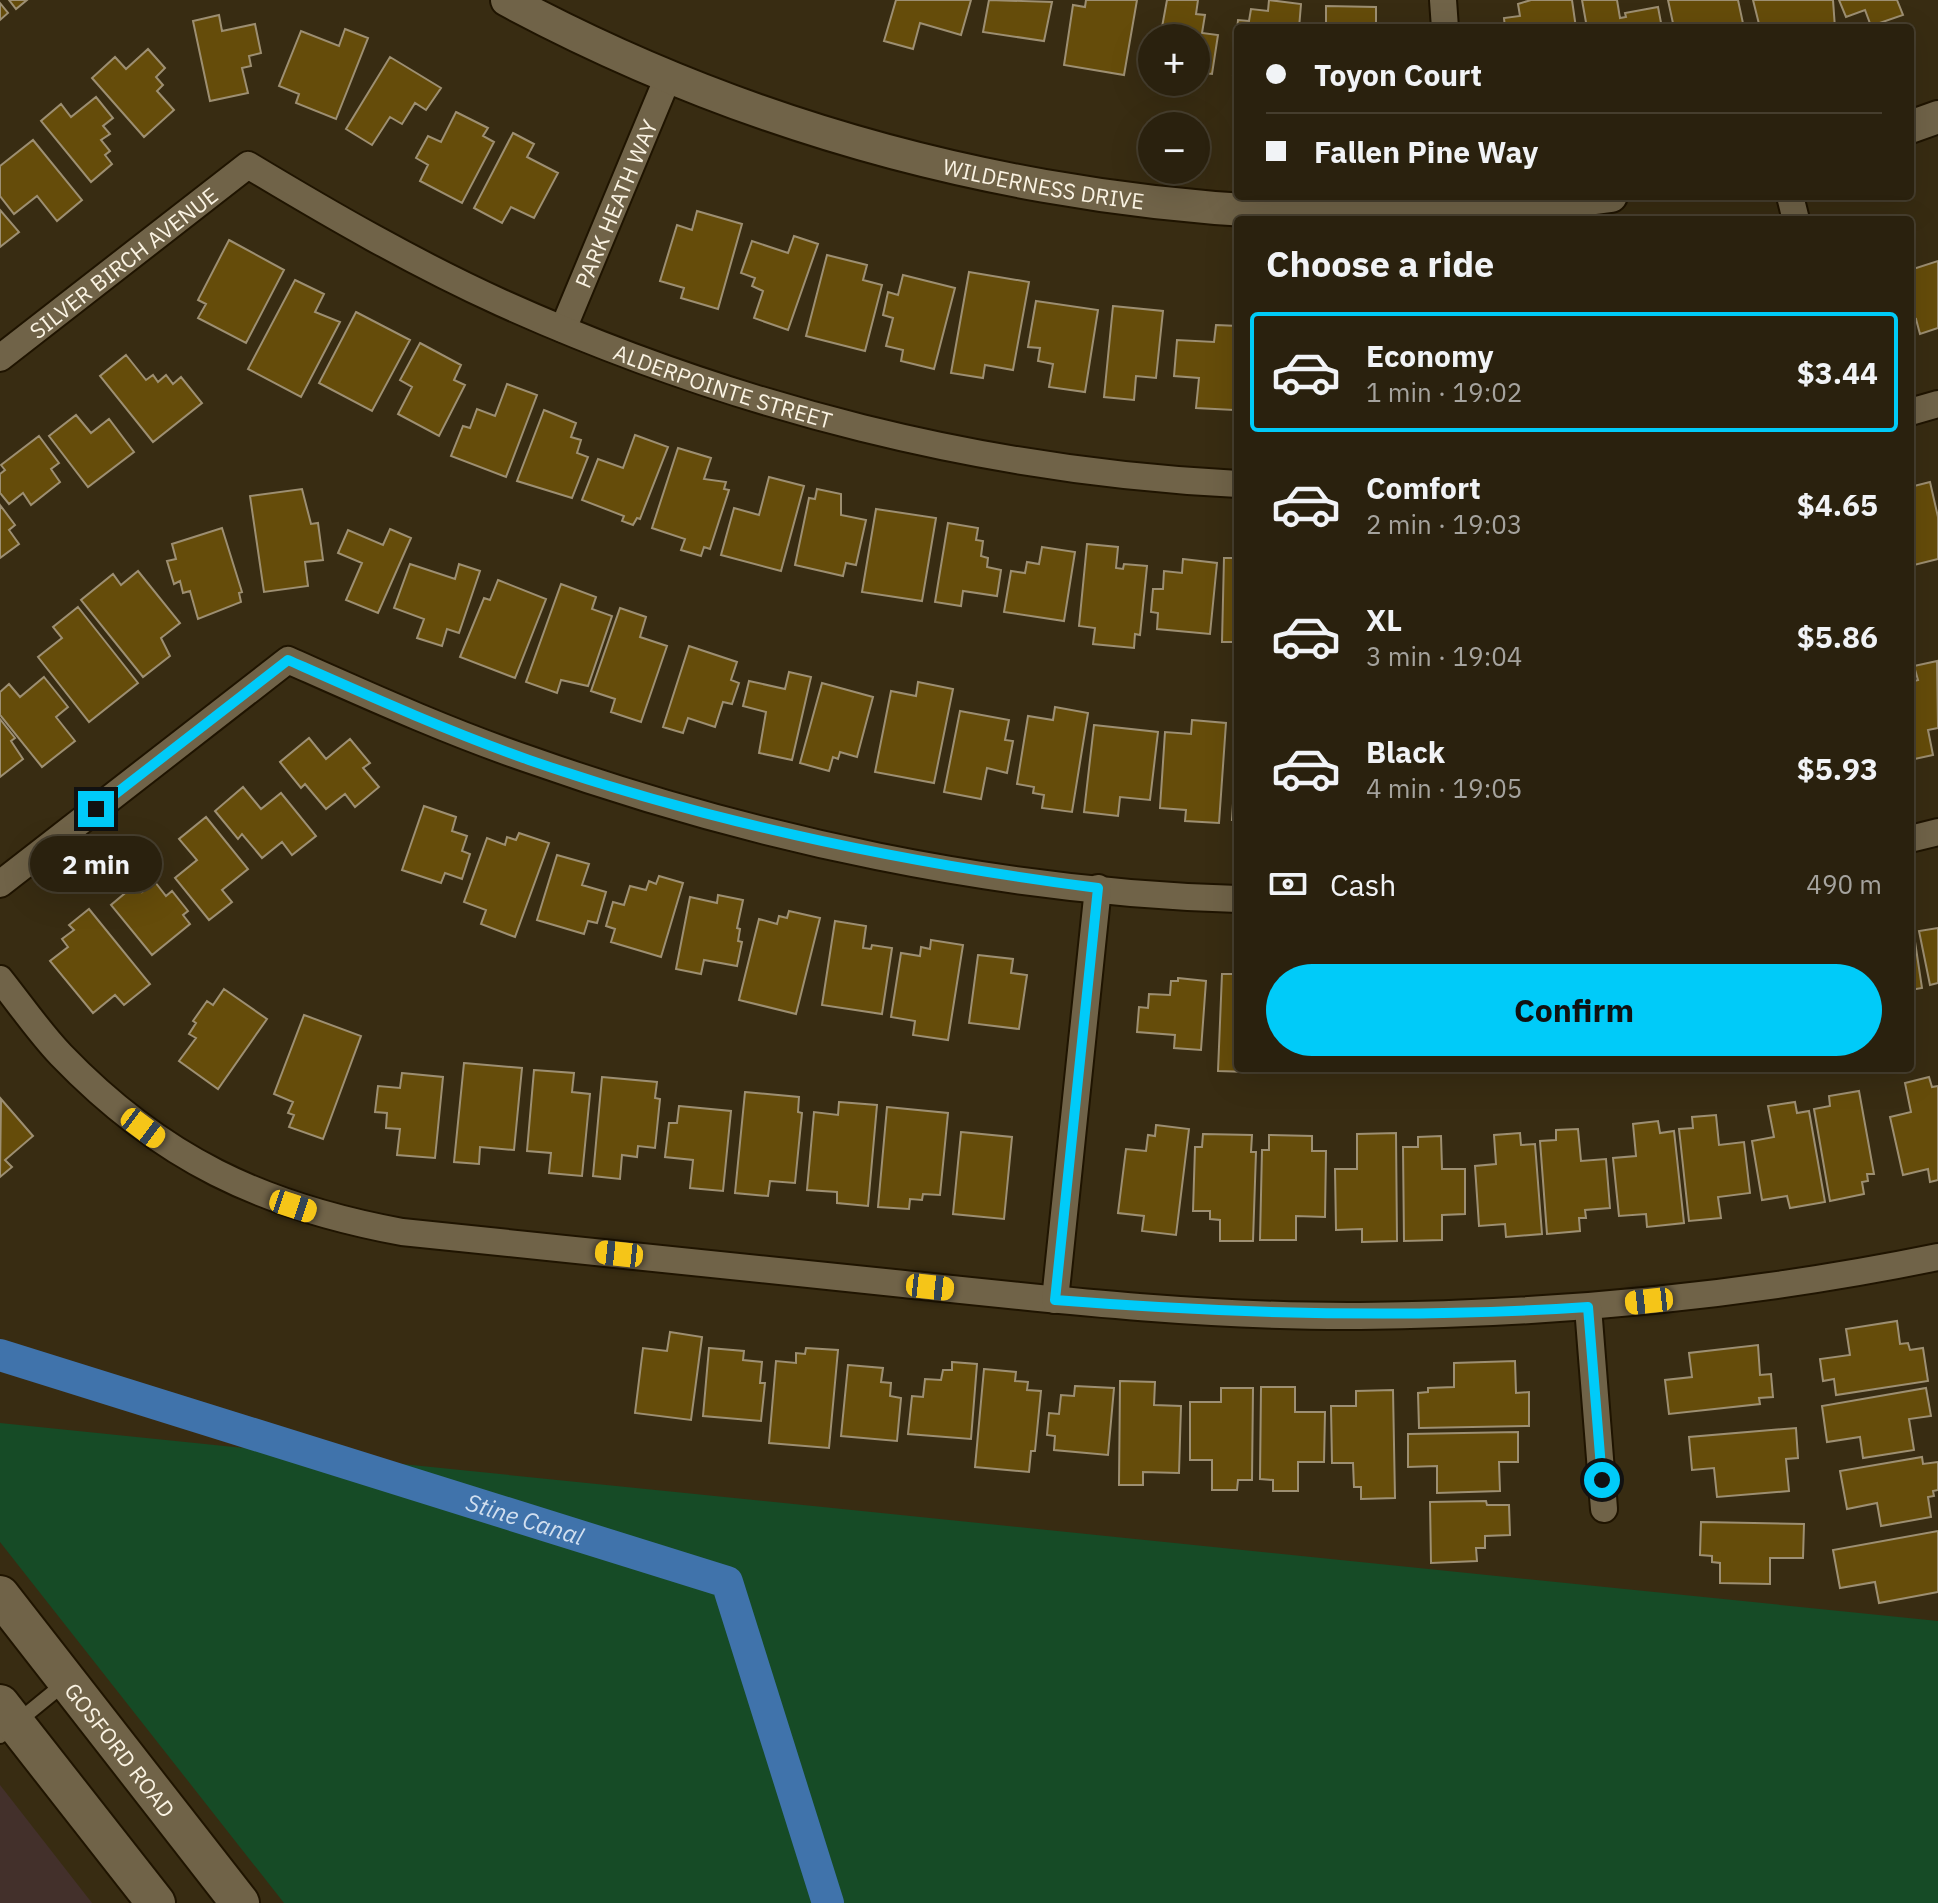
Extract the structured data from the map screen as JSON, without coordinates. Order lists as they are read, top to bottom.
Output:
{
  "streets": {
    "main road": ["GOSFORD ROAD"],
    "street": [
      "WILDERNESS DRIVE",
      "PARK HEATH WAY",
      "SILVER BIRCH AVENUE",
      "ALDERPOINTE STREET"
    ]
  },
  "crossings": [
    ["WILDERNESS DRIVE", "PARK HEATH WAY"],
    ["PARK HEATH WAY", "ALDERPOINTE STREET"],
    ["SILVER BIRCH AVENUE", "ALDERPOINTE STREET"]
  ],
  "water": ["Stine Canal"],
  "page": {
    "map_buttons": ["+", "−"],
    "banner": ["Toyon Court", "Fallen Pine Way"],
    "heading": "Choose a ride",
    "list": [
      {
        "name": "Economy",
        "note": "1 min · 19:02",
        "value": "$3.44"
      },
      {
        "name": "Comfort",
        "note": "2 min · 19:03",
        "value": "$4.65"
      },
      {
        "name": "XL",
        "note": "3 min · 19:04",
        "value": "$5.86"
      },
      {
        "name": "Black",
        "note": "4 min · 19:05",
        "value": "$5.93"
      }
    ],
    "bubble": "2 min",
    "pay": ["Cash", "490 m"],
    "buttons": "Confirm"
  }
}
